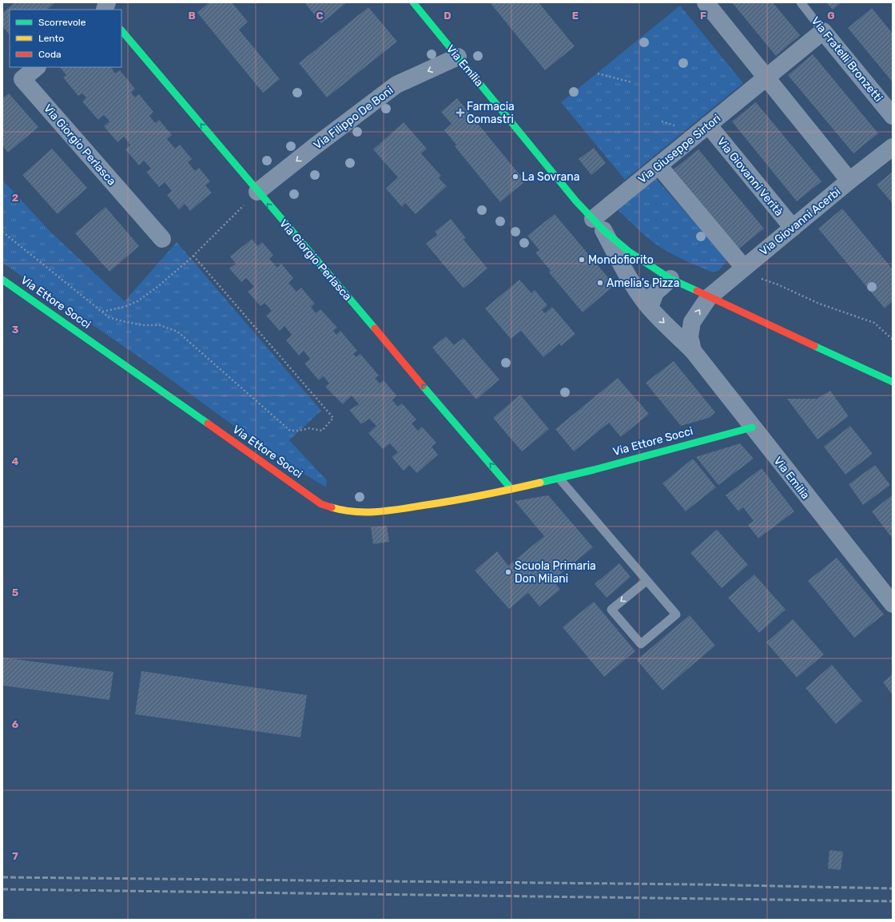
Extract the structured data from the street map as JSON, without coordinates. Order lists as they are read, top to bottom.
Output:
{
  "streets": {
    "street": [
      "Via Fratelli Bronzetti",
      "Via Emilia",
      "Via Filippo De Boni",
      "Via Giorgio Perlasca",
      "Via Giuseppe Sirtori",
      "Via Giovanni Verità",
      "Via Giovanni Acerbi",
      "Via Ettore Socci"
    ]
  },
  "crossings": [
    ["Via Fratelli Bronzetti", "Via Giuseppe Sirtori"],
    ["Via Emilia", "Via Filippo De Boni"],
    ["Via Emilia", "Via Giuseppe Sirtori"],
    ["Via Emilia", "Via Giovanni Acerbi"],
    ["Via Emilia", "Via Ettore Socci"],
    ["Via Filippo De Boni", "Via Giorgio Perlasca"],
    ["Via Giorgio Perlasca", "Via Ettore Socci"],
    ["Via Giuseppe Sirtori", "Via Giovanni Verità"],
    ["Via Giovanni Verità", "Via Giovanni Acerbi"]
  ],
  "one_way": ["Via Filippo De Boni", "Via Giorgio Perlasca"],
  "places": {
    "health": ["Farmacia Comastri"],
    "other": [
      "La Sovrana",
      "Mondofiorito",
      "Amelia’s Pizza",
      "Scuola Primaria Don Milani"
    ]
  },
  "legend": ["Scorrevole", "Lento", "Coda"],
  "grid": {
    "columns": [
      "B",
      "C",
      "D",
      "E",
      "F",
      "G"
    ],
    "rows": [
      "2",
      "3",
      "4",
      "5",
      "6",
      "7"
    ]
  }
}
